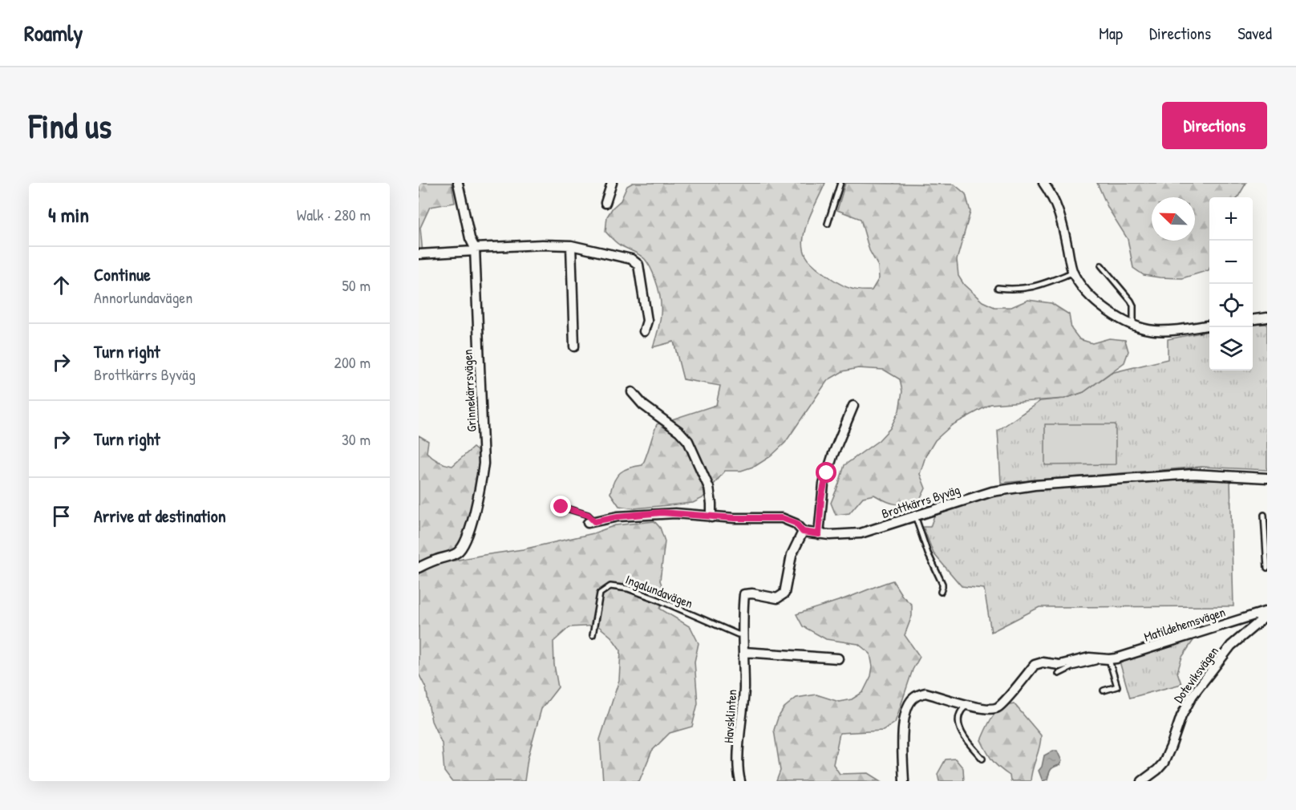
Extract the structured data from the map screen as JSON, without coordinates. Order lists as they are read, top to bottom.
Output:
{
  "streets": {
    "street": [
      "Grinnekärrsvägen",
      "Brottkärrs Byväg",
      "Matildehemsvägen",
      "Doteviksvägen",
      "Havsklinten"
    ],
    "lane": ["Ingalundavägen"]
  },
  "crossings": [
    ["Brottkärrs Byväg", "Havsklinten"],
    ["Ingalundavägen", "Havsklinten"]
  ],
  "north": "top left",
  "page": {
    "header": "Roamly",
    "nav": ["Map", "Directions", "Saved"],
    "buttons": "Directions",
    "title": "Find us",
    "heading": ["4 min", "Walk · 280 m"],
    "map_buttons": ["+", "−"],
    "list": [
      ["Continue", "Annorlundavägen", "50 m"],
      ["Turn right", "Brottkärrs Byväg", "200 m"],
      ["Turn right", "30 m"],
      "Arrive at destination"
    ]
  }
}
